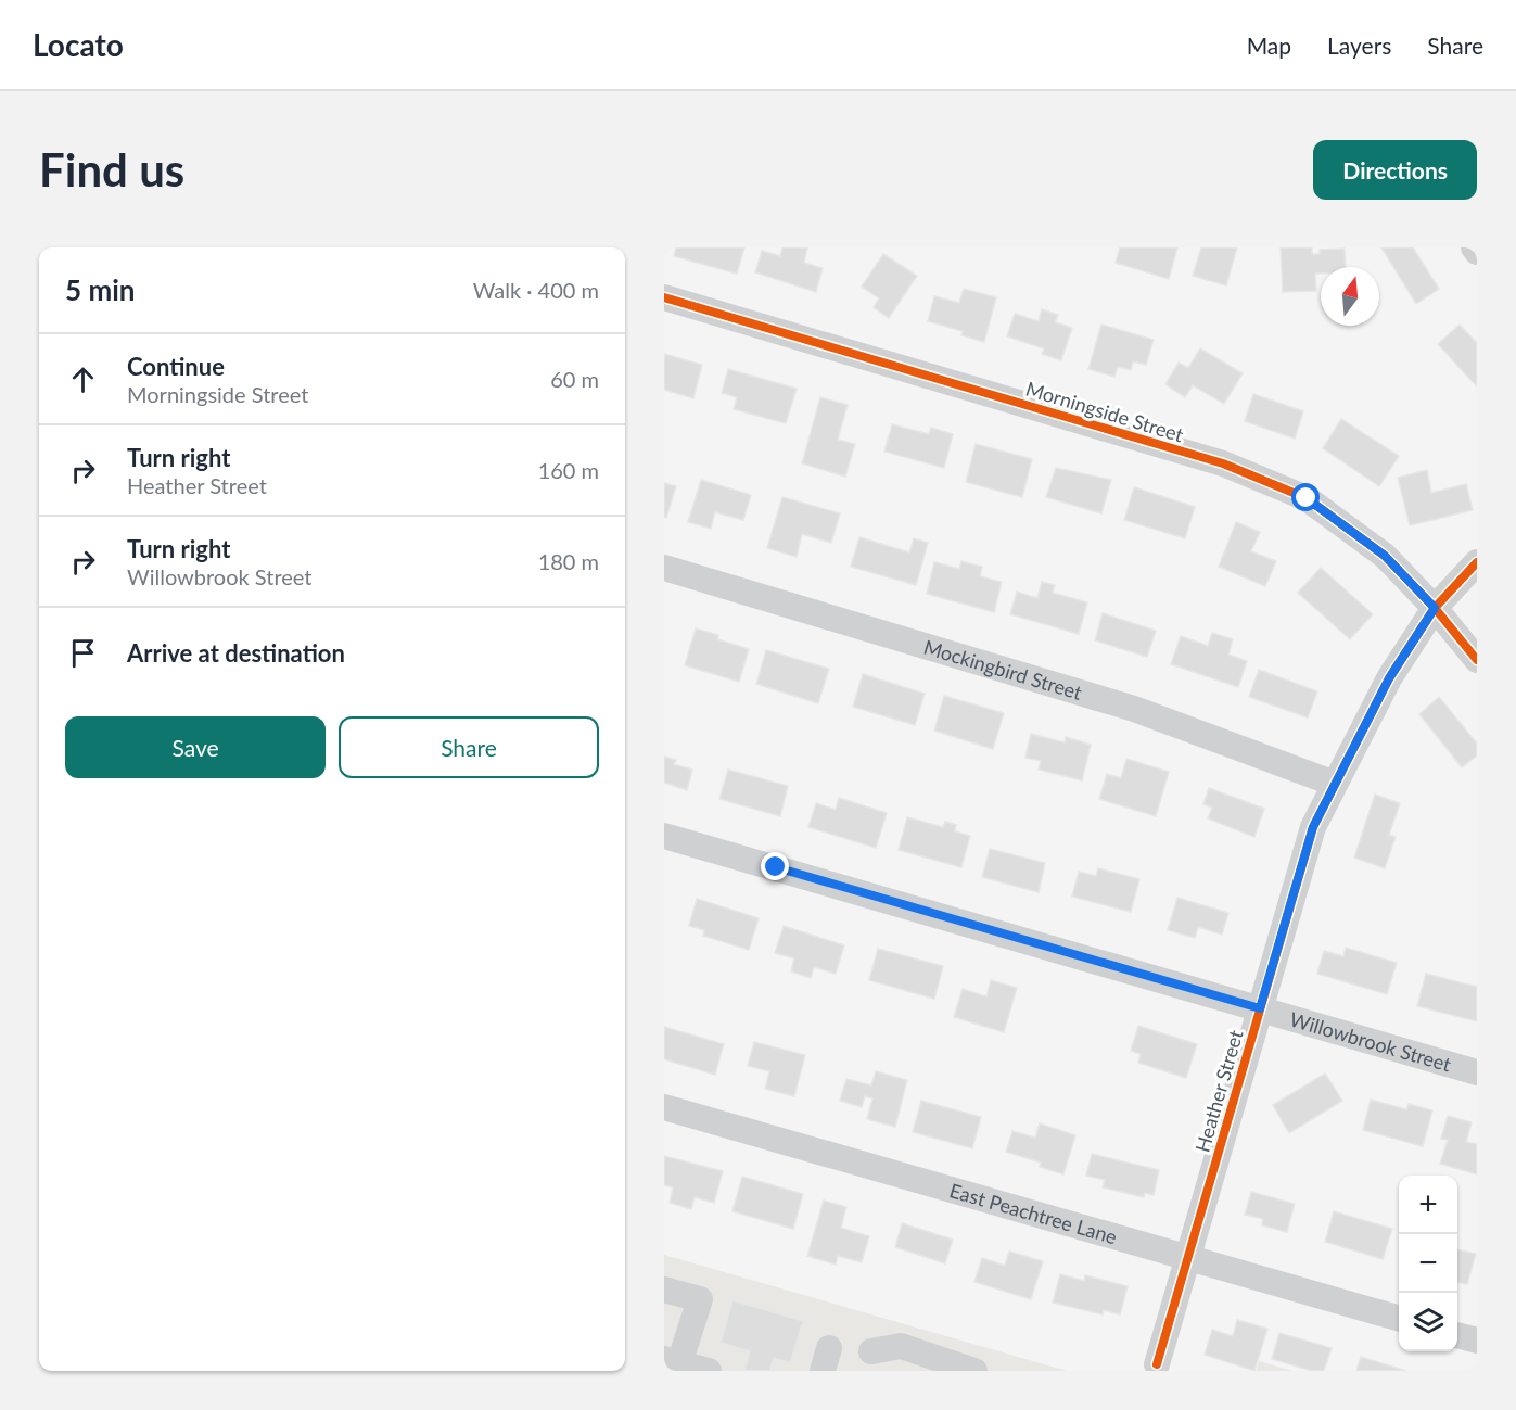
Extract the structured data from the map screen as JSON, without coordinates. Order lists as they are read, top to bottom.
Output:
{
  "streets": {
    "street": [
      "Morningside Street",
      "Mockingbird Street",
      "Willowbrook Street",
      "Heather Street",
      "East Peachtree Lane"
    ]
  },
  "crossings": [
    ["Morningside Street", "Heather Street"],
    ["Mockingbird Street", "Heather Street"],
    ["Willowbrook Street", "Heather Street"],
    ["Heather Street", "East Peachtree Lane"]
  ],
  "north": "top",
  "page": {
    "header": "Locato",
    "nav": ["Map", "Layers", "Share"],
    "buttons": [
      "Directions",
      ["Save", "Share"]
    ],
    "title": "Find us",
    "heading": ["5 min", "Walk · 400 m"],
    "list": [
      ["Continue", "Morningside Street", "60 m"],
      ["Turn right", "Heather Street", "160 m"],
      ["Turn right", "Willowbrook Street", "180 m"],
      "Arrive at destination"
    ],
    "map_buttons": ["+", "−"]
  }
}
